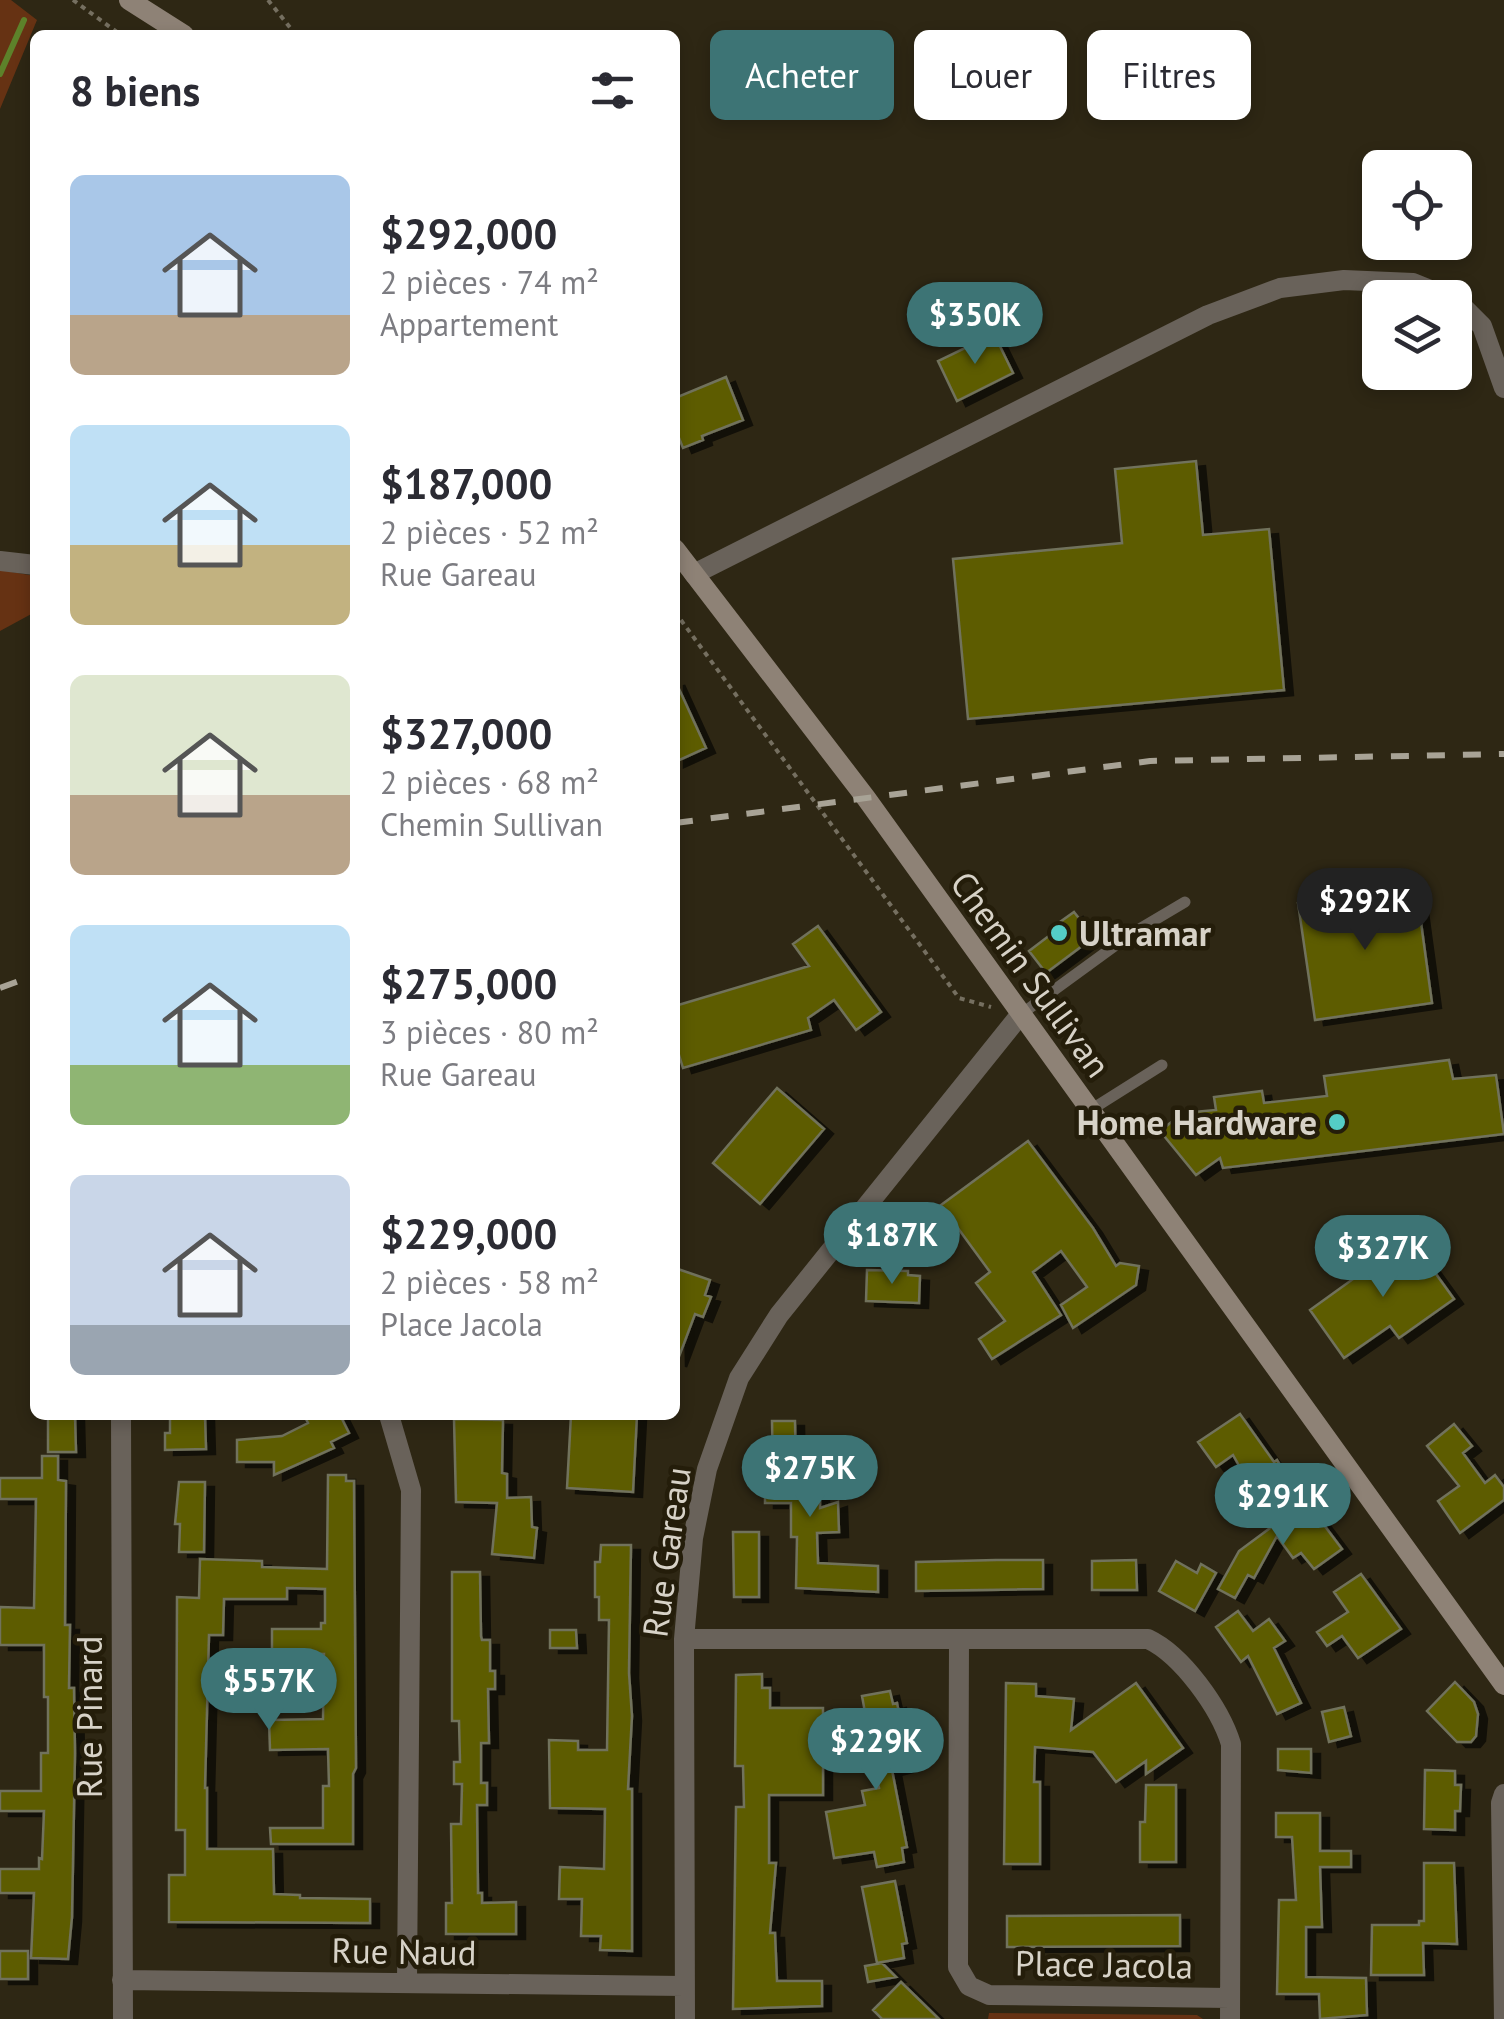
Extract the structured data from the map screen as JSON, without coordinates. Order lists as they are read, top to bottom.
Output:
{
  "streets": {
    "main road": ["Chemin Sullivan"],
    "street": [
      "Rue Gareau",
      "Rue Pinard",
      "Rue Naud",
      "Place Jacola"
    ]
  },
  "crossings": [
    ["Chemin Sullivan", "Rue Gareau"],
    ["Rue Gareau", "Rue Naud"],
    ["Rue Gareau", "Place Jacola"],
    ["Rue Pinard", "Rue Naud"]
  ],
  "places": ["Ultramar", "Home Hardware"],
  "page": {
    "chip": ["Acheter", "Louer", "Filtres"],
    "heading": "8 biens",
    "list": [
      {
        "name": "$292,000",
        "note": "2 pièces · 74 m² · Appartement"
      },
      {
        "name": "$187,000",
        "note": "2 pièces · 52 m² · Rue Gareau"
      },
      {
        "name": "$327,000",
        "note": "2 pièces · 68 m² · Chemin Sullivan"
      },
      {
        "name": "$275,000",
        "note": "3 pièces · 80 m² · Rue Gareau"
      },
      {
        "name": "$229,000",
        "note": "2 pièces · 58 m² · Place Jacola"
      }
    ],
    "price": [
      "$350K",
      "$292K",
      "$187K",
      "$327K",
      "$275K",
      "$291K",
      "$557K",
      "$229K"
    ]
  }
}
